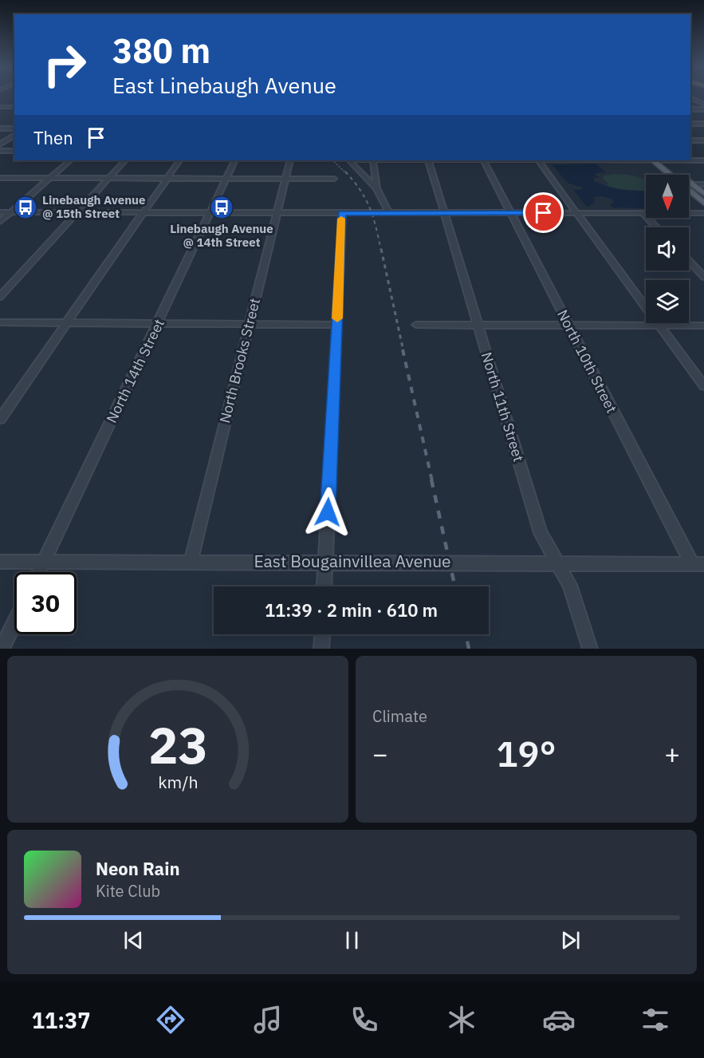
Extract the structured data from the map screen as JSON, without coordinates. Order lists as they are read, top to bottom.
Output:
{
  "streets": {
    "street": [
      "North Brooks Street",
      "North 10th Street",
      "North 14th Street",
      "North 11th Street",
      "East Bougainvillea Avenue"
    ]
  },
  "crossings": [
    ["North Brooks Street", "East Bougainvillea Avenue"],
    ["North 10th Street", "East Bougainvillea Avenue"],
    ["North 14th Street", "East Bougainvillea Avenue"],
    ["North 11th Street", "East Bougainvillea Avenue"]
  ],
  "places": {
    "bus stop": ["Linebaugh Avenue @ 15th Street", "Linebaugh Avenue @ 14th Street"]
  },
  "north": "bottom",
  "page": {
    "turn": ["380 m", "East Linebaugh Avenue"],
    "then": "Then",
    "limit": "30",
    "trip": "11:39 · 2 min · 610 m",
    "tile": "Climate",
    "heat": ["−", "19°", "+"],
    "song": ["Neon Rain", "Kite Club"],
    "tabs": "11:37",
    "gauge": ["23", "km/h"]
  }
}
